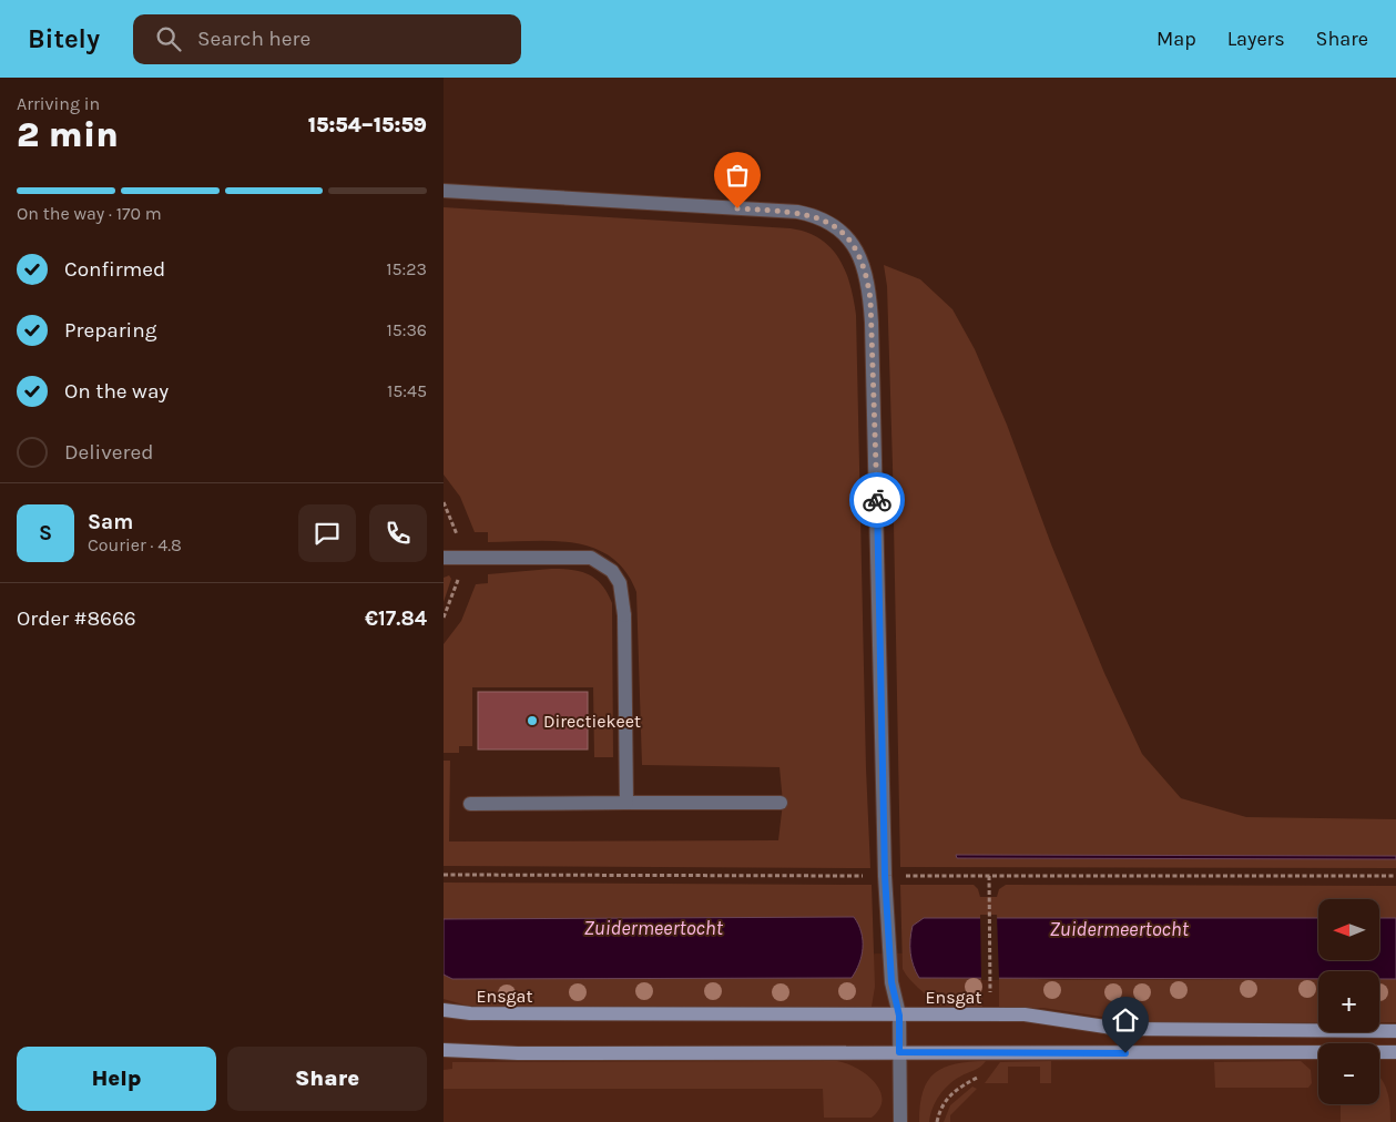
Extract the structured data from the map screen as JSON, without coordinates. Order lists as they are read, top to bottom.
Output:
{
  "streets": {
    "main road": ["Ensgat"]
  },
  "water": ["Zuidermeertocht"],
  "places": ["Directiekeet"],
  "north": "left",
  "page": {
    "header": "Bitely",
    "search": "Search here",
    "nav": ["Map", "Layers", "Share"],
    "heading": ["2 min", "Arriving in", "15:54–15:59"],
    "panel": [
      "Sam",
      "Courier · 4.8",
      "Order #8666",
      "€17.84"
    ],
    "bar": "On the way · 170 m",
    "list": [
      ["Confirmed", "15:23"],
      ["Preparing", "15:36"],
      ["On the way", "15:45"],
      "Delivered"
    ],
    "round": "S",
    "map_buttons": ["+", "−"],
    "buttons": ["Help", "Share"]
  }
}
